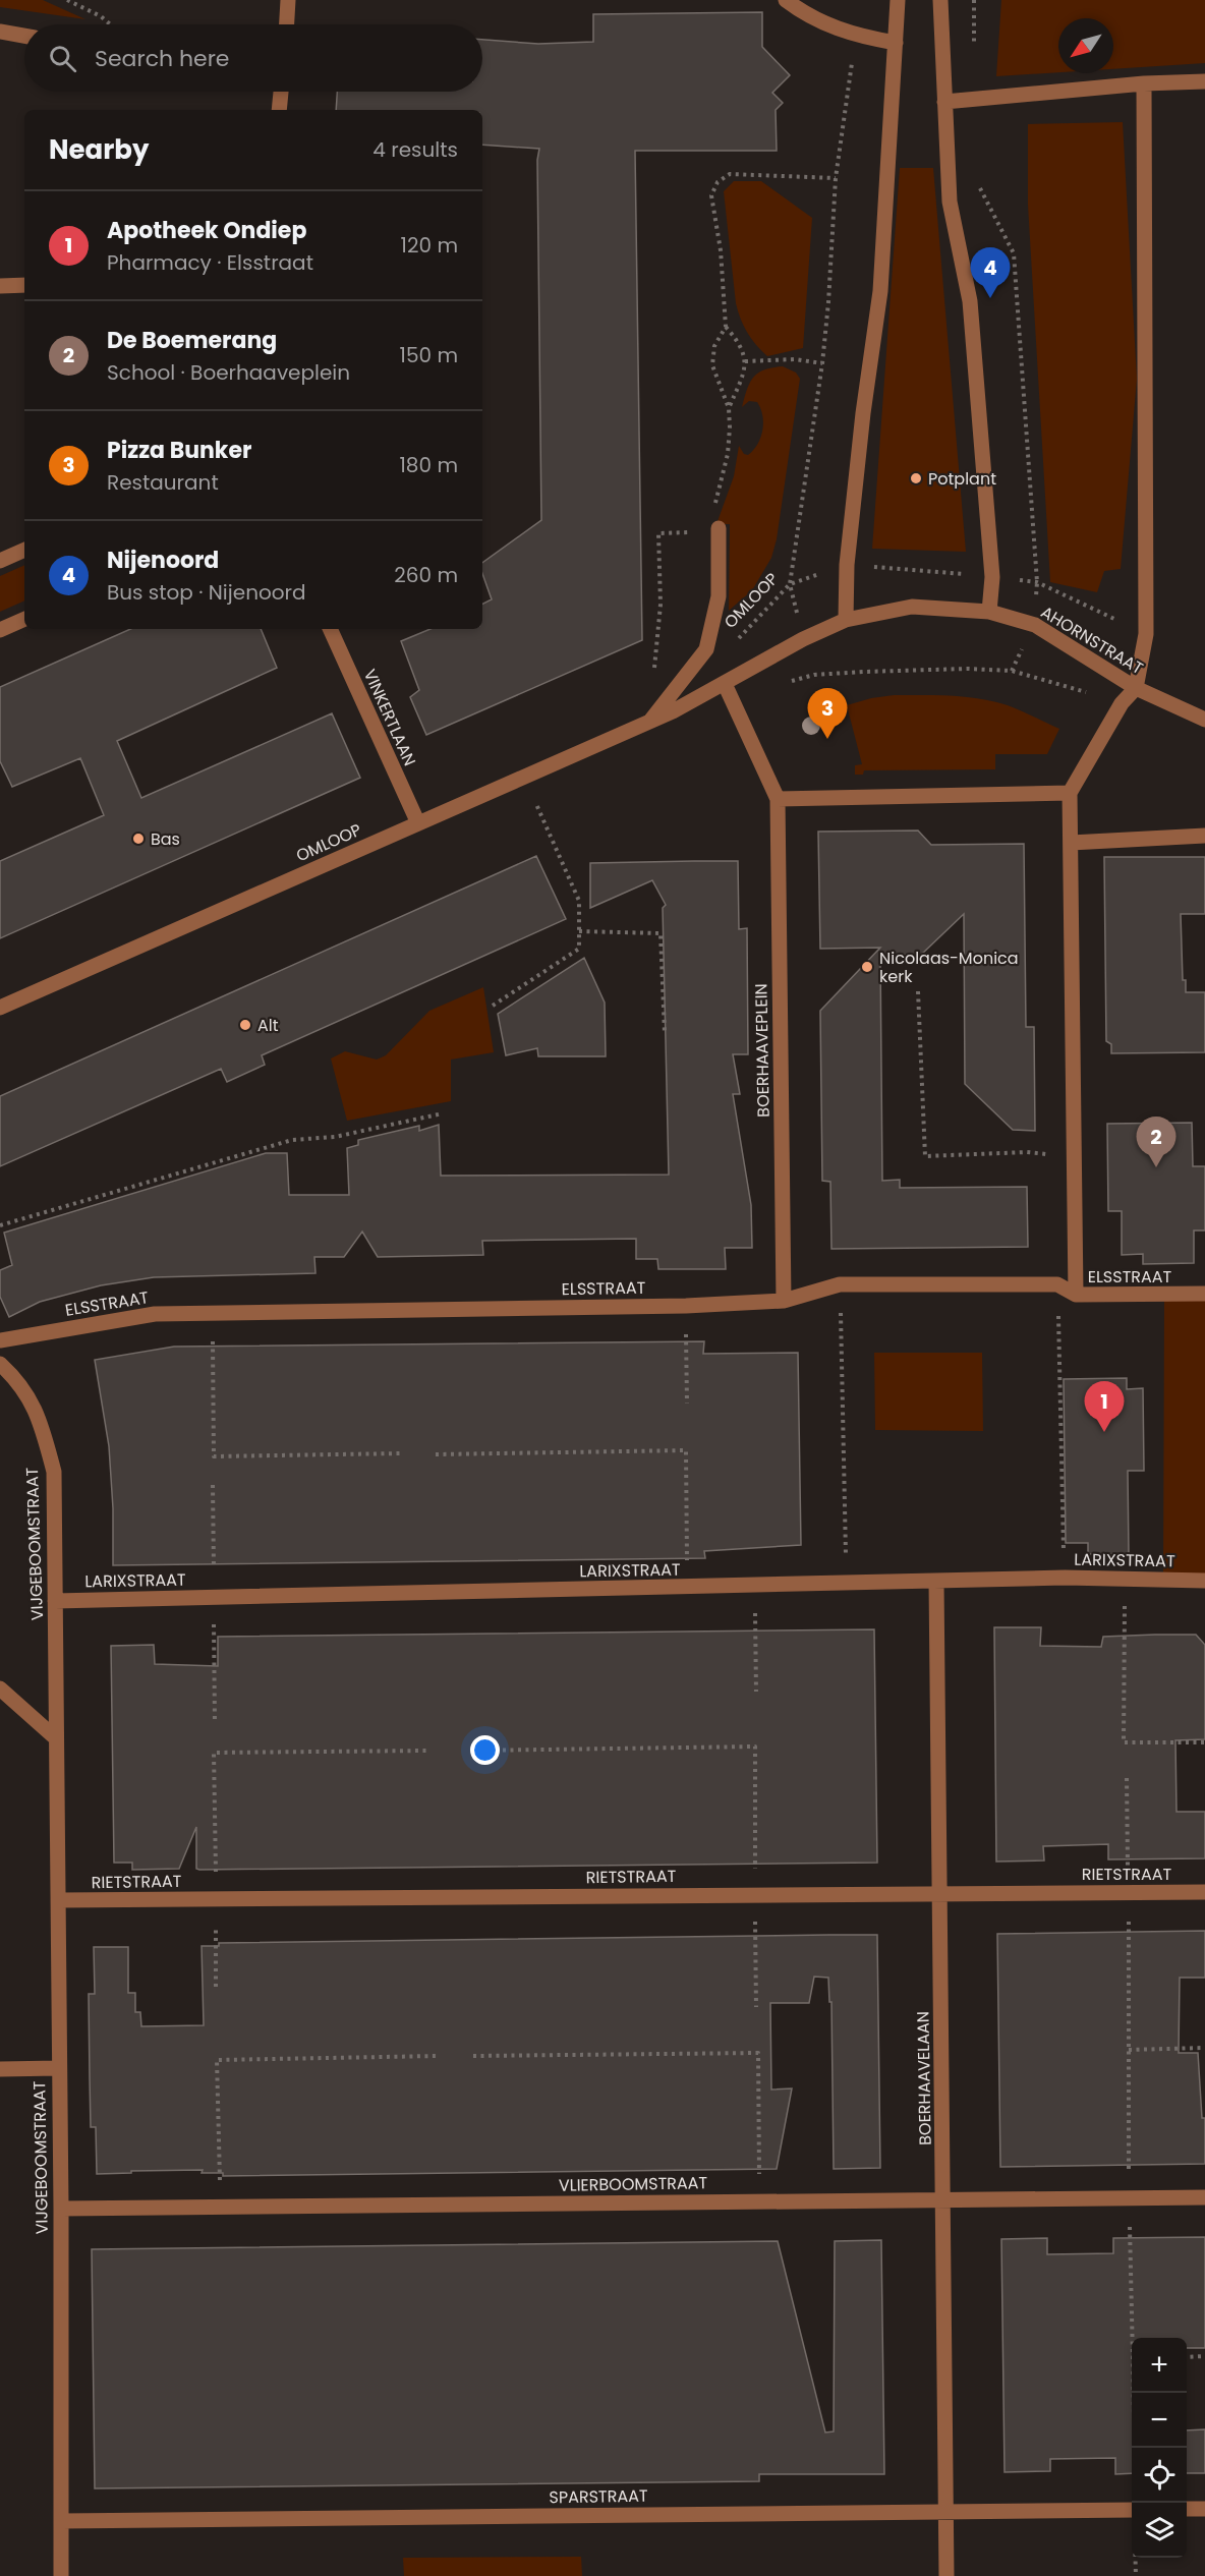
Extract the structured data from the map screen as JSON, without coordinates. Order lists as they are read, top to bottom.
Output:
{
  "streets": {
    "street": [
      "OMLOOP",
      "AHORNSTRAAT",
      "VINKERTLAAN",
      "BOERHAAVEPLEIN",
      "ELSSTRAAT",
      "VIJGEBOOMSTRAAT",
      "LARIXSTRAAT",
      "RIETSTRAAT",
      "BOERHAAVELAAN",
      "VLIERBOOMSTRAAT",
      "SPARSTRAAT"
    ]
  },
  "crossings": [
    ["OMLOOP", "AHORNSTRAAT"],
    ["OMLOOP", "VINKERTLAAN"],
    ["OMLOOP", "BOERHAAVEPLEIN"],
    ["BOERHAAVEPLEIN", "ELSSTRAAT"],
    ["VIJGEBOOMSTRAAT", "LARIXSTRAAT"],
    ["VIJGEBOOMSTRAAT", "RIETSTRAAT"],
    ["VIJGEBOOMSTRAAT", "VLIERBOOMSTRAAT"],
    ["VIJGEBOOMSTRAAT", "SPARSTRAAT"],
    ["LARIXSTRAAT", "BOERHAAVELAAN"],
    ["RIETSTRAAT", "BOERHAAVELAAN"],
    ["BOERHAAVELAAN", "VLIERBOOMSTRAAT"],
    ["BOERHAAVELAAN", "SPARSTRAAT"]
  ],
  "places": [
    "Potplant",
    "Bas",
    "Nicolaas-Monica kerk",
    "Alt"
  ],
  "north": "bottom left",
  "page": {
    "search": "Search here",
    "heading": ["Nearby", "4 results"],
    "list": [
      {
        "mark": "1",
        "name": "Apotheek Ondiep",
        "note": "Pharmacy · Elsstraat",
        "value": "120 m"
      },
      {
        "mark": "2",
        "name": "De Boemerang",
        "note": "School · Boerhaaveplein",
        "value": "150 m"
      },
      {
        "mark": "3",
        "name": "Pizza Bunker",
        "note": "Restaurant",
        "value": "180 m"
      },
      {
        "mark": "4",
        "name": "Nijenoord",
        "note": "Bus stop · Nijenoord",
        "value": "260 m"
      }
    ],
    "pins": [
      "4",
      "3",
      "2",
      "1"
    ],
    "map_buttons": ["+", "−"]
  }
}
